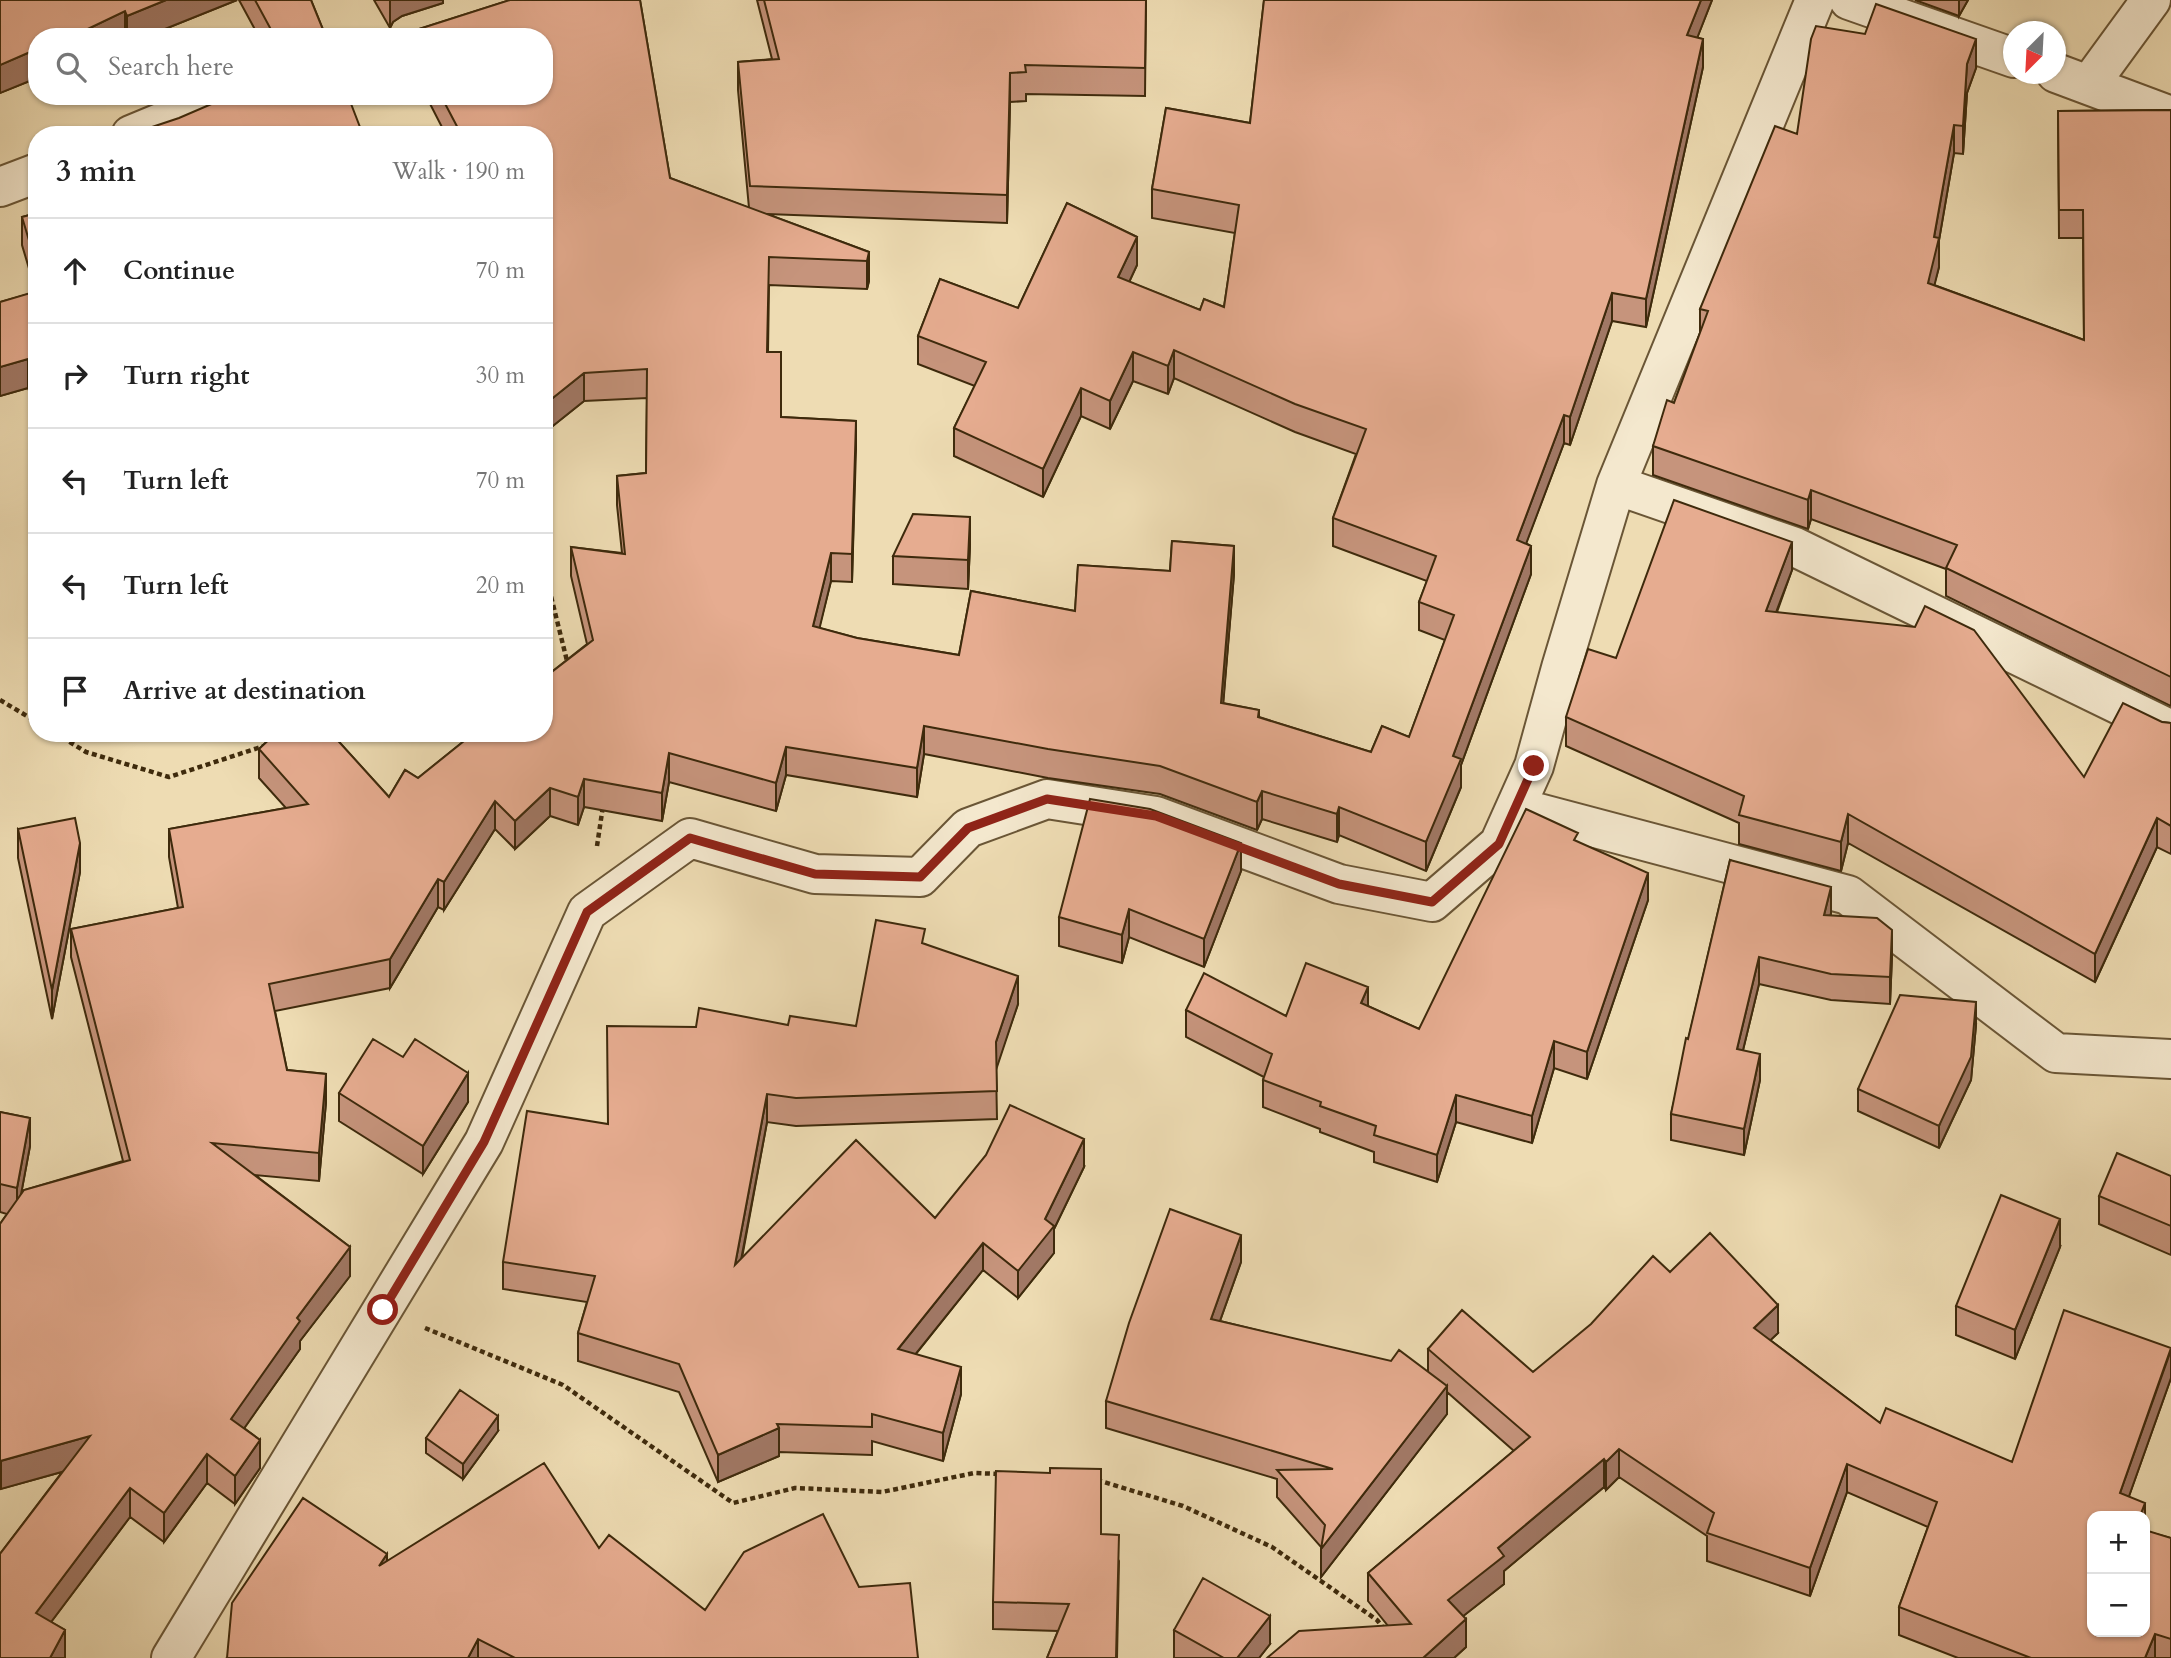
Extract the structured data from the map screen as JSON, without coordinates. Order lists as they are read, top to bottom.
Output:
{
  "north": "bottom left",
  "page": {
    "search": "Search here",
    "heading": ["3 min", "Walk · 190 m"],
    "list": [
      ["Continue", "70 m"],
      ["Turn right", "30 m"],
      ["Turn left", "70 m"],
      ["Turn left", "20 m"],
      "Arrive at destination"
    ],
    "map_buttons": ["+", "−"]
  }
}
